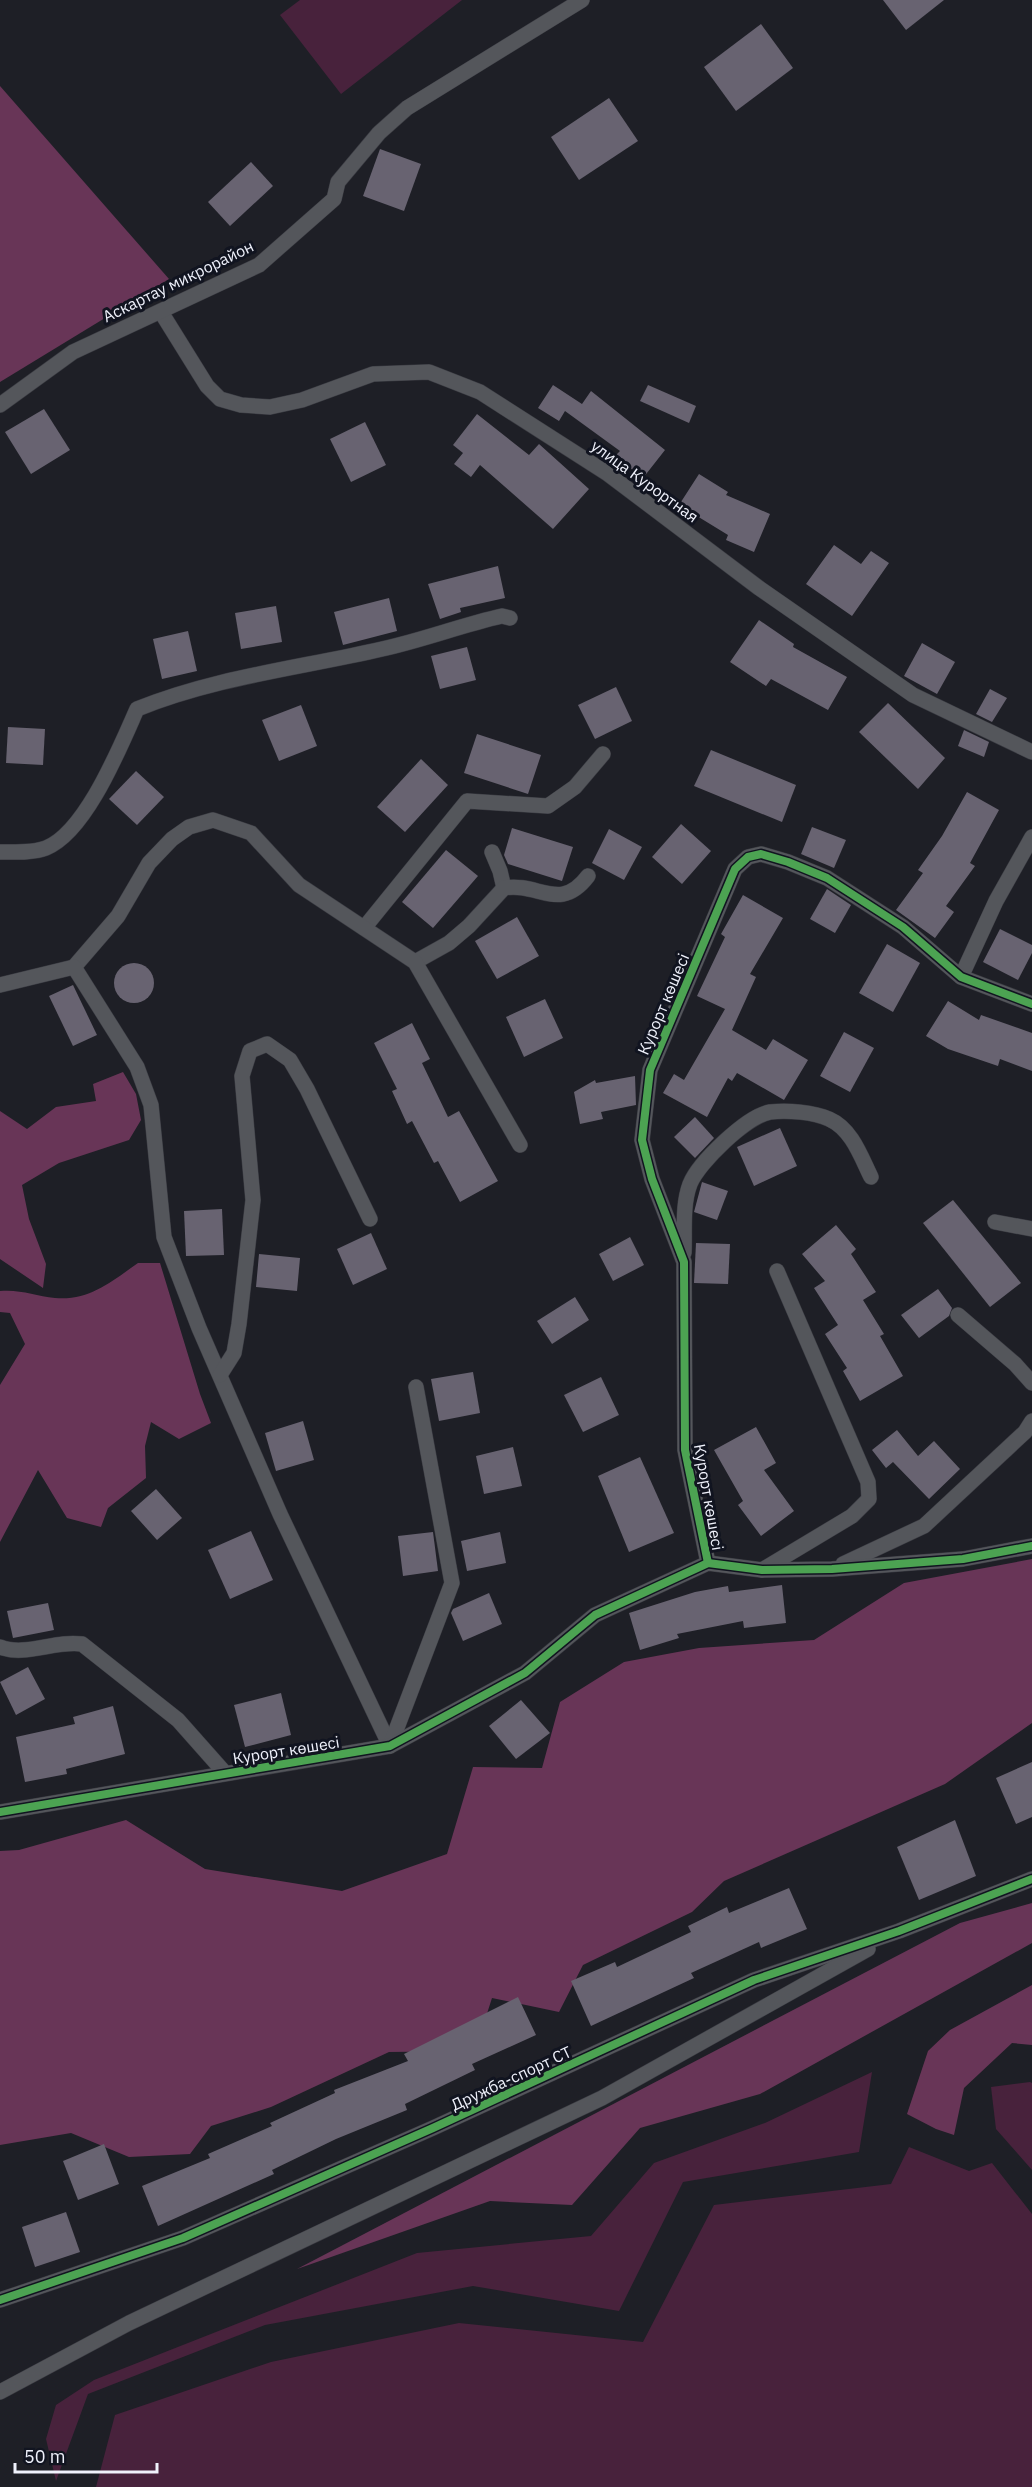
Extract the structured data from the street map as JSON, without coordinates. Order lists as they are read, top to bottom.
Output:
{
  "streets": {
    "street": [
      "Аскартау микрорайон",
      "улица Курортная",
      "Курорт көшесі",
      "Дружба-спорт СТ"
    ]
  },
  "crossings": [
    ["Аскартау микрорайон", "улица Курортная"]
  ],
  "scale_bar": "50 m"
}
